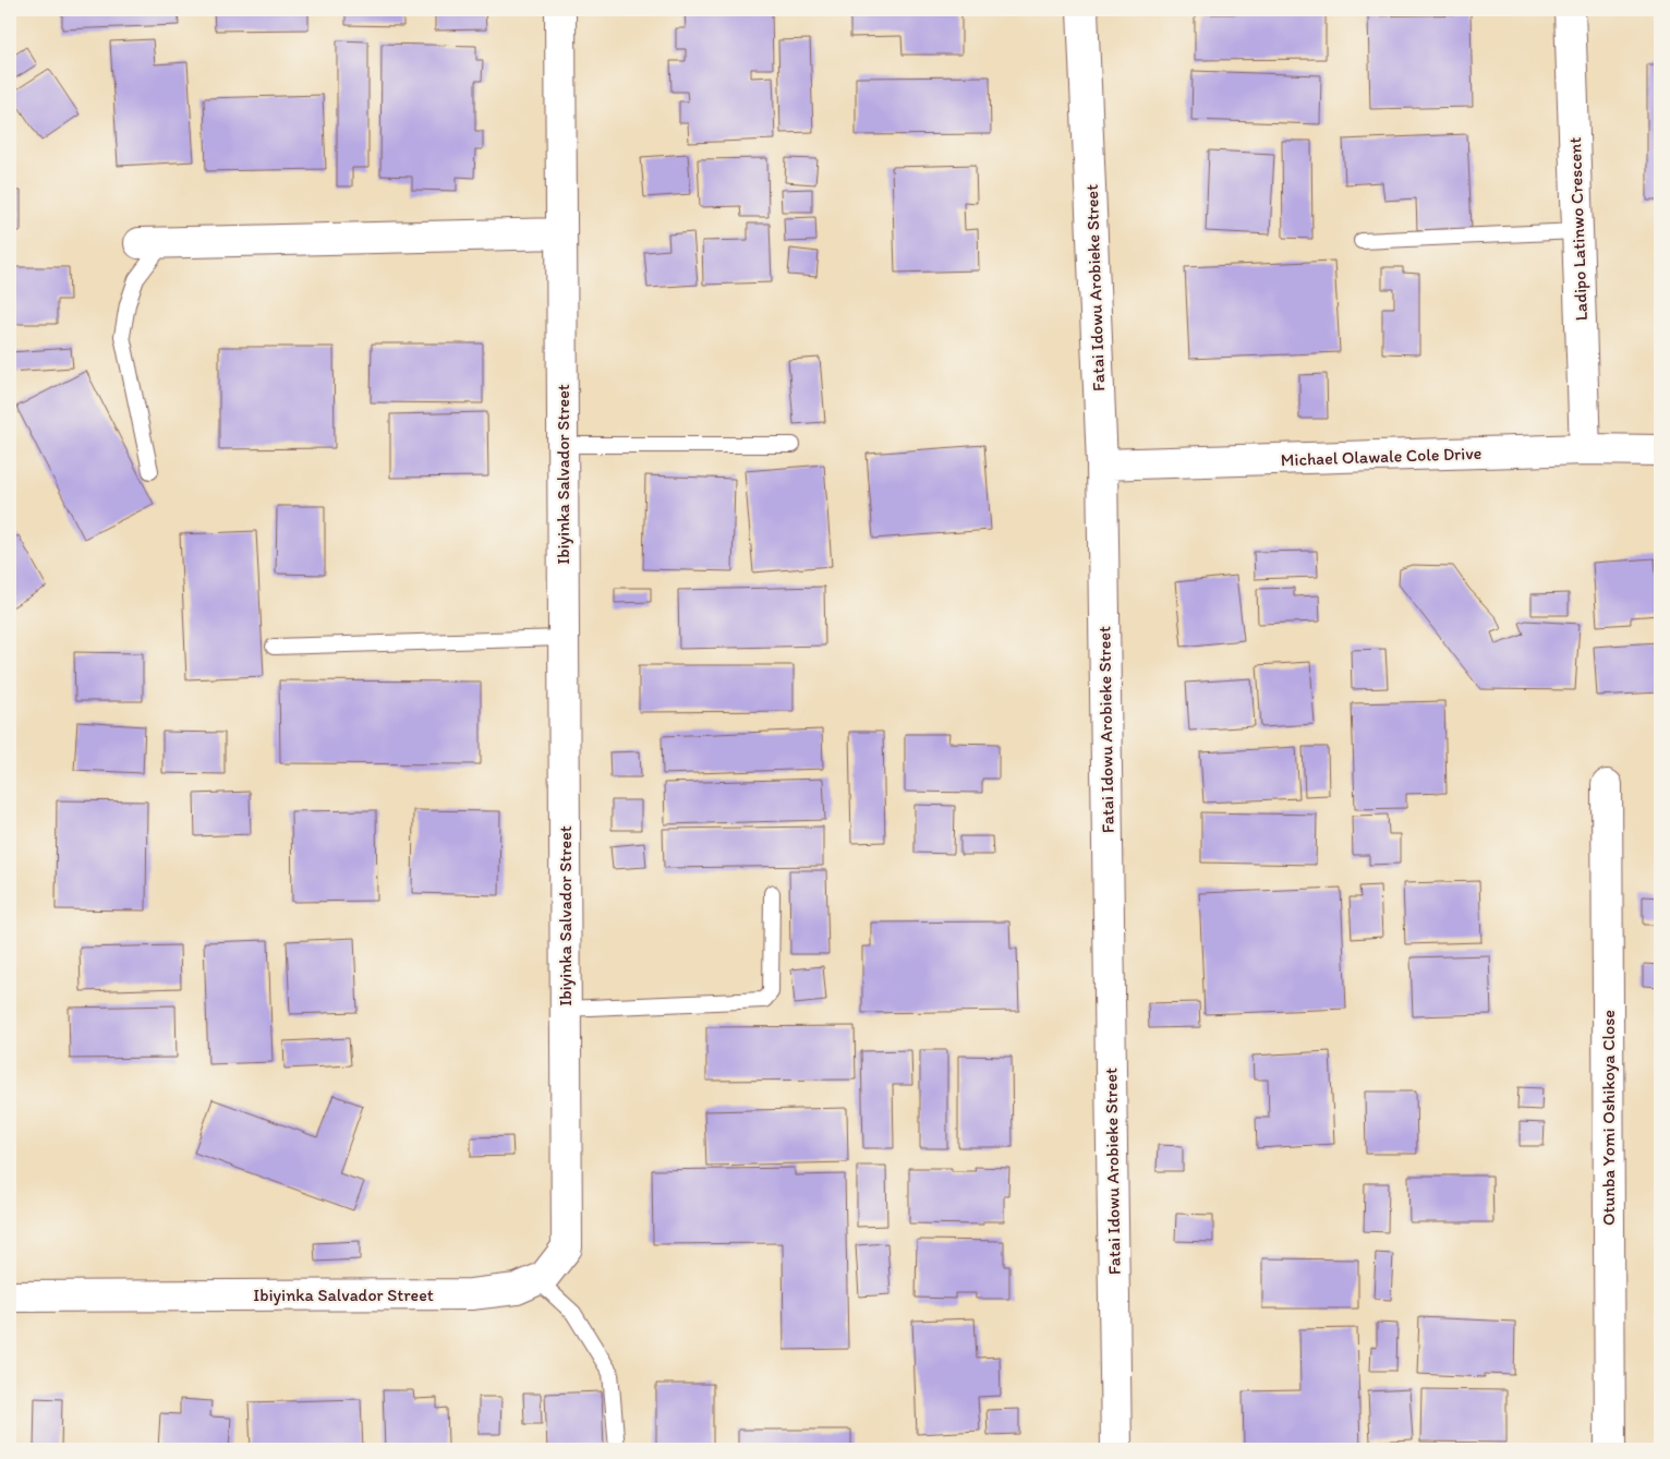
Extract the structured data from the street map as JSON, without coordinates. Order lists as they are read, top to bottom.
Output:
{
  "streets": {
    "street": [
      "Ladipo Latinwo Crescent",
      "Fatai Idowu Arobieke Street",
      "Michael Olawale Cole Drive",
      "Ibiyinka Salvador Street",
      "Otunba Yomi Oshikoya Close"
    ]
  },
  "crossings": [
    ["Ladipo Latinwo Crescent", "Michael Olawale Cole Drive"],
    ["Fatai Idowu Arobieke Street", "Michael Olawale Cole Drive"]
  ]
}
